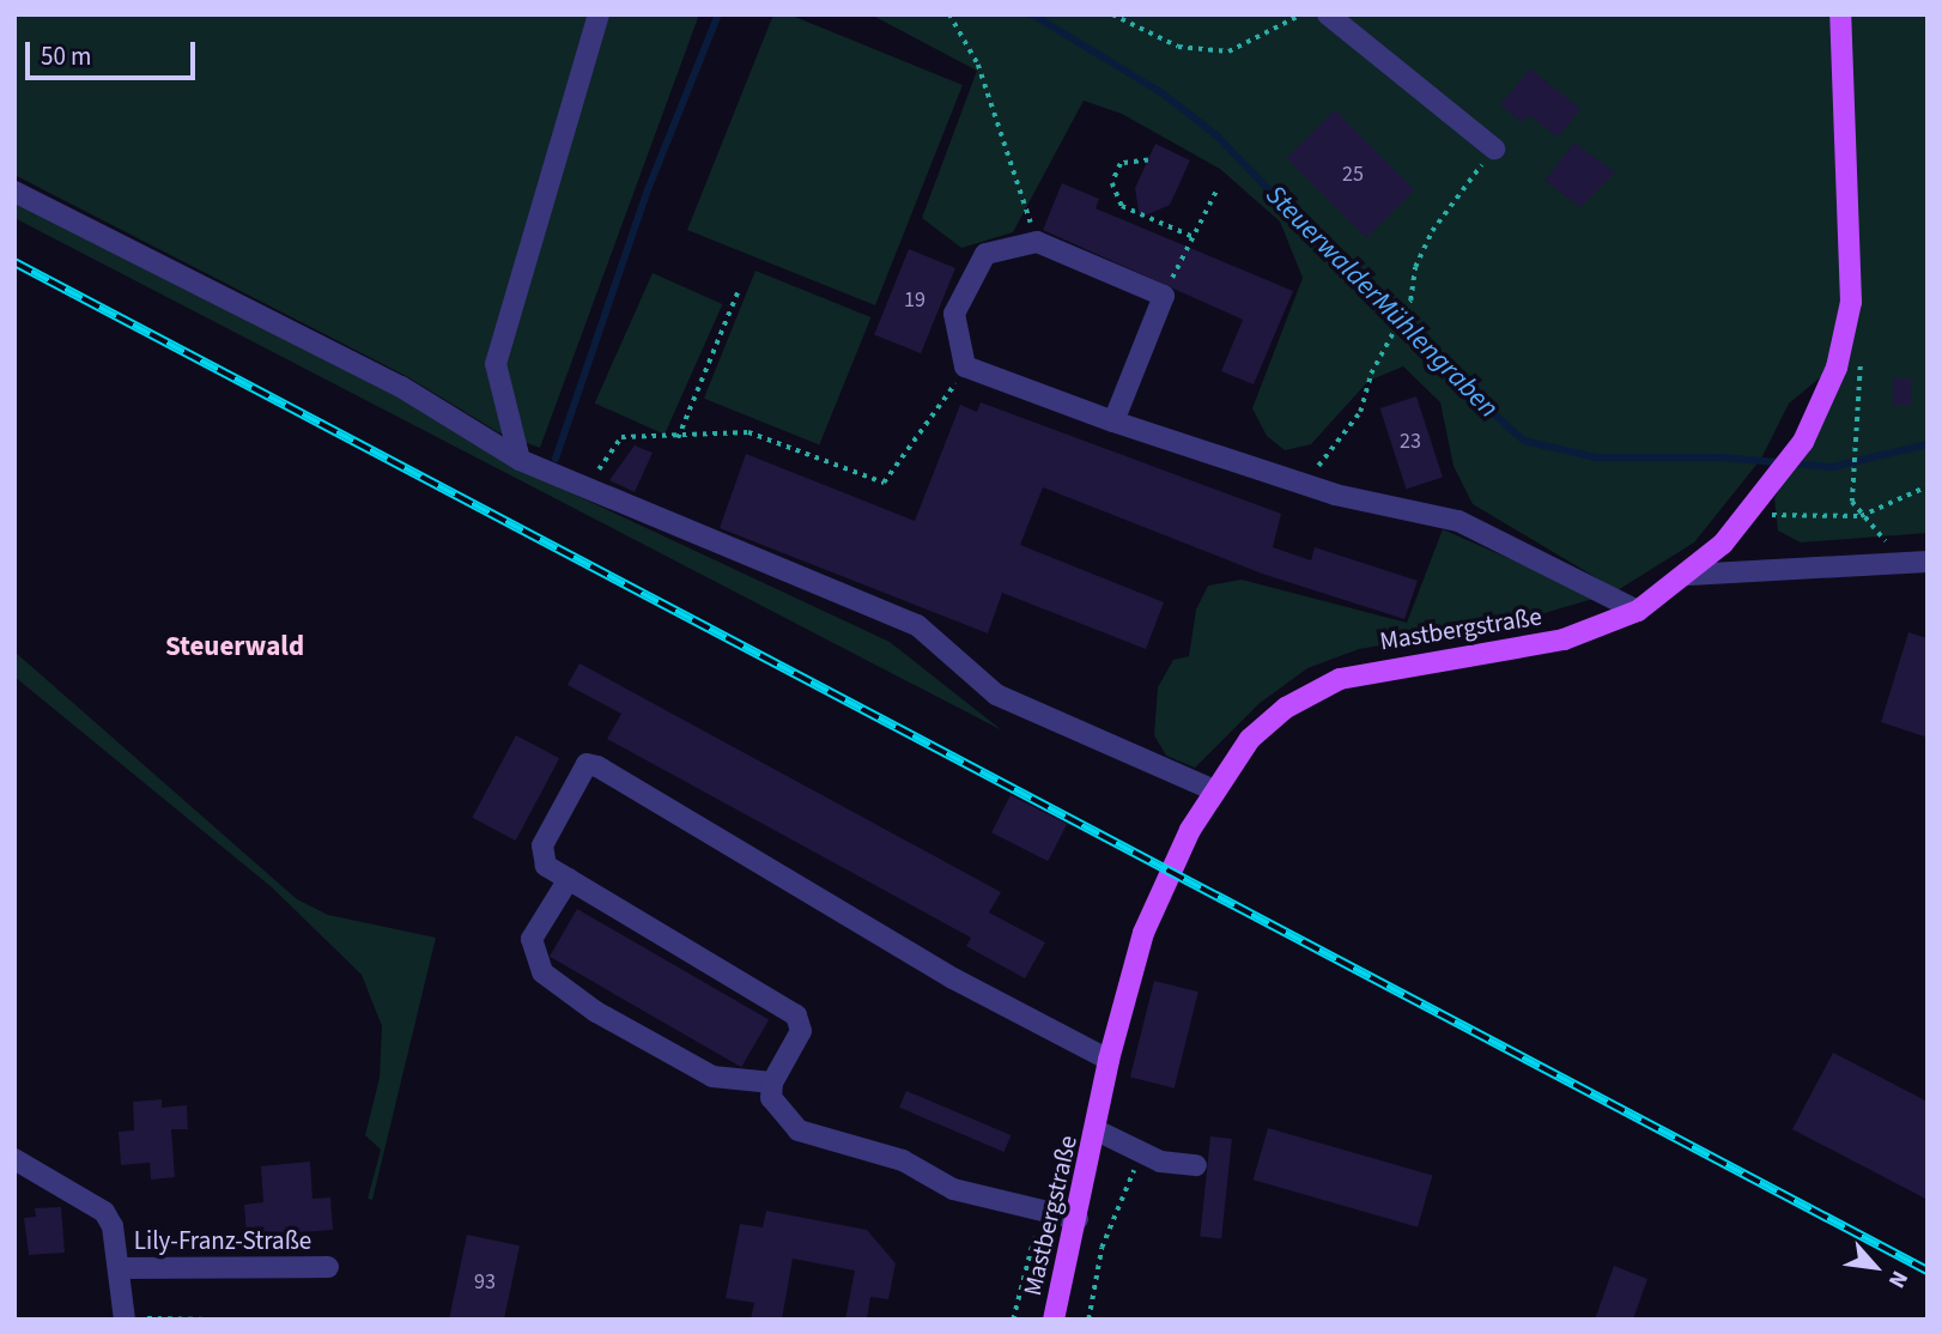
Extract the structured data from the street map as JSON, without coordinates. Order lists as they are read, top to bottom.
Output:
{
  "streets": {
    "main road": ["Mastbergstraße"],
    "street": ["Lily-Franz-Straße"]
  },
  "districts": ["Steuerwald"],
  "water": ["SteuerwalderMühlengraben"],
  "house_numbers": [
    "25",
    "19",
    "23",
    "93"
  ],
  "scale_bar": "50 m",
  "north": "bottom right"
}
